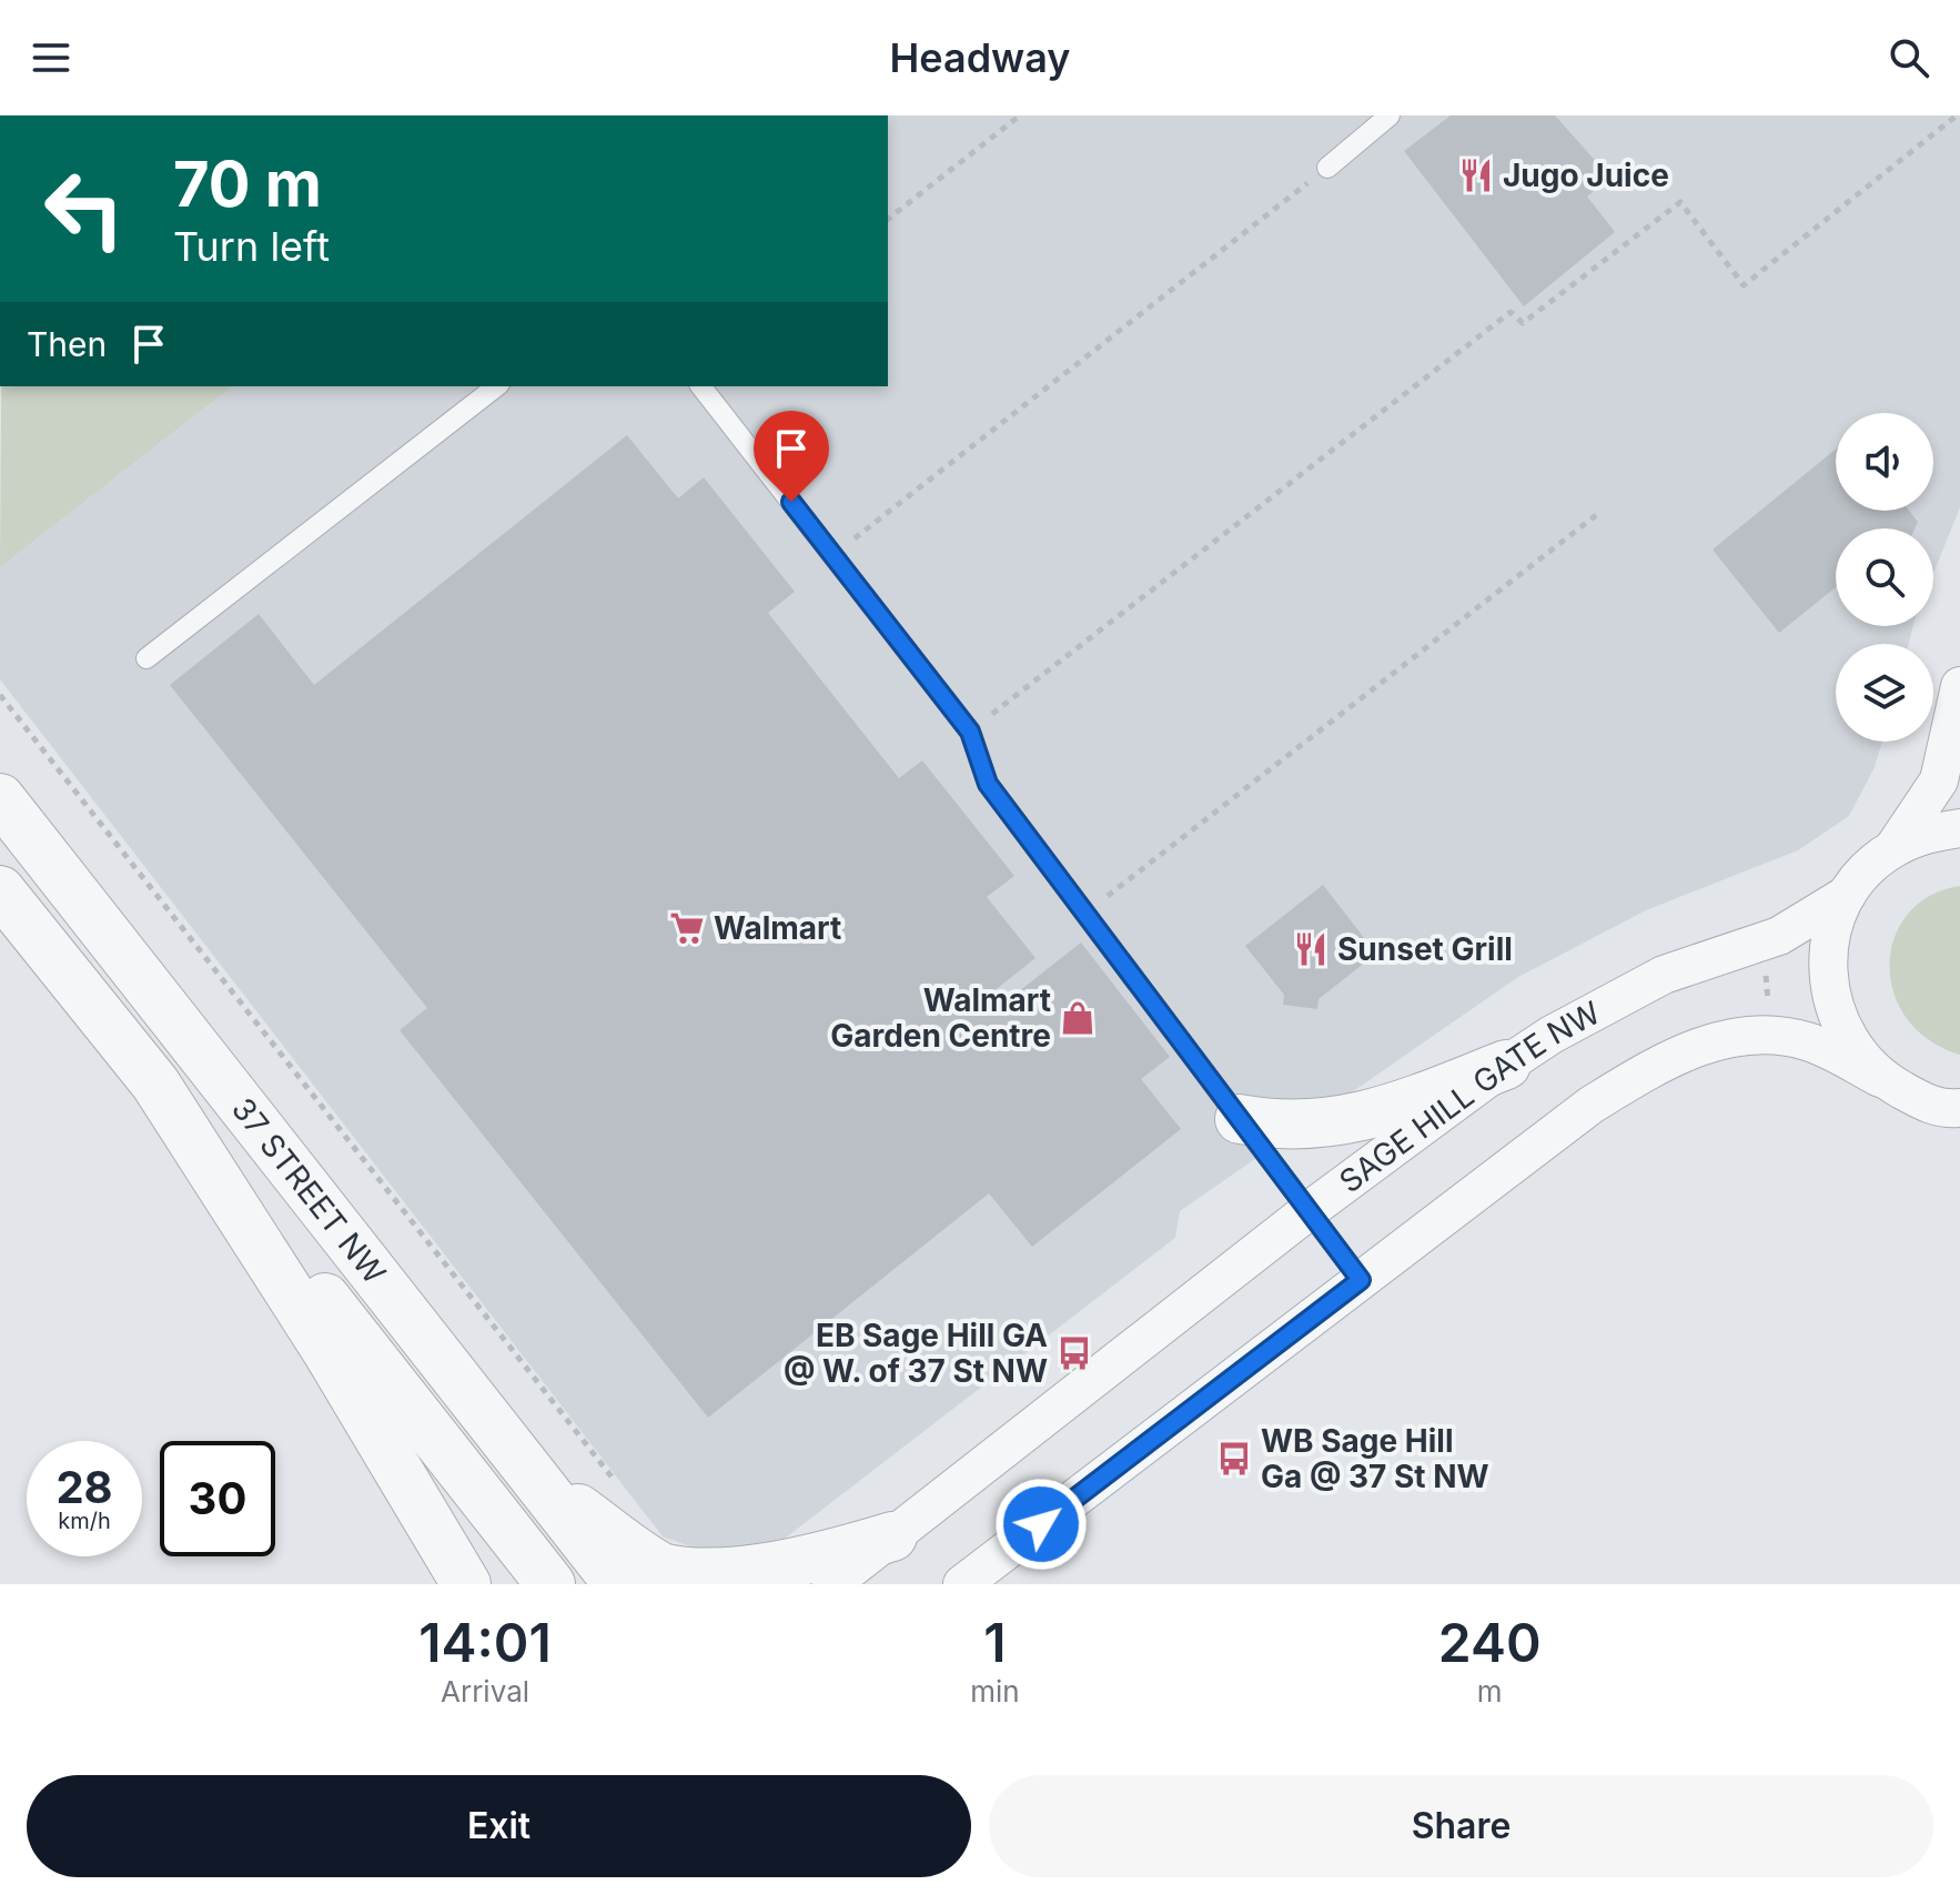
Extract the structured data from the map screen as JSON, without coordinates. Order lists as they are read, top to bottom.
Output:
{
  "streets": {
    "street": ["SAGE HILL GATE NW", "37 STREET NW"]
  },
  "places": {
    "restaurant": ["Jugo Juice", "Sunset Grill"],
    "supermarket": ["Walmart"],
    "shop": ["Walmart Garden Centre"],
    "bus stop": ["EB Sage Hill GA @ W. of 37 St NW", "WB Sage Hill Ga @ 37 St NW"]
  },
  "page": {
    "header": "Headway",
    "turn": ["70 m", "Turn left"],
    "then": "Then",
    "speed": "28 km/h",
    "limit": "30",
    "eta": [
      "14:01",
      "Arrival",
      "1",
      "min",
      "240",
      "m"
    ],
    "buttons": ["Exit", "Share"]
  }
}
